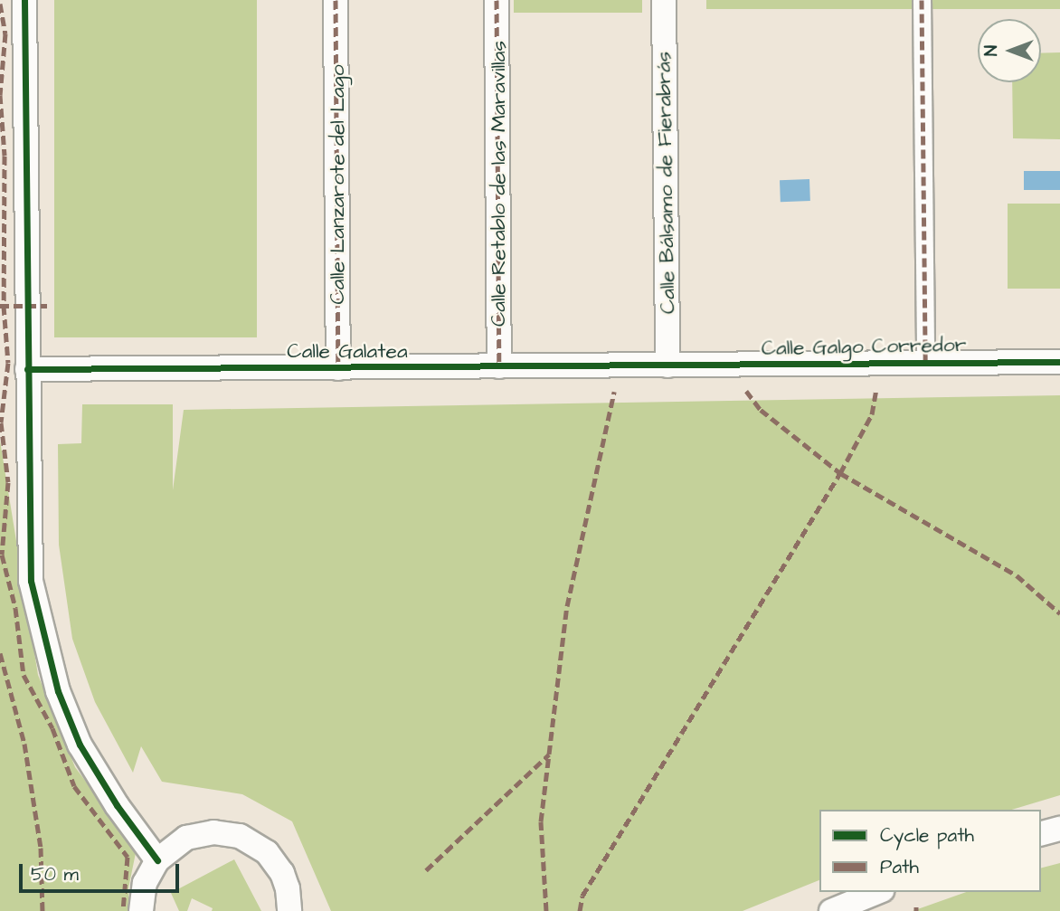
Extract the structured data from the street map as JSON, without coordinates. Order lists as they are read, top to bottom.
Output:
{
  "streets": {
    "street": [
      "Calle Bálsamo de Fierabrás",
      "Calle Retablo de las Maravillas",
      "Calle Lanzarote del Lago",
      "Calle Galgo Corredor",
      "Calle Galatea"
    ]
  },
  "crossings": [
    ["Calle Bálsamo de Fierabrás", "Calle Galgo Corredor"],
    ["Calle Bálsamo de Fierabrás", "Calle Galatea"],
    ["Calle Retablo de las Maravillas", "Calle Galatea"],
    ["Calle Lanzarote del Lago", "Calle Galatea"],
    ["Calle Galgo Corredor", "Calle Galatea"]
  ],
  "legend": ["Cycle path", "Path"],
  "scale_bar": "50 m",
  "north": "left"
}
